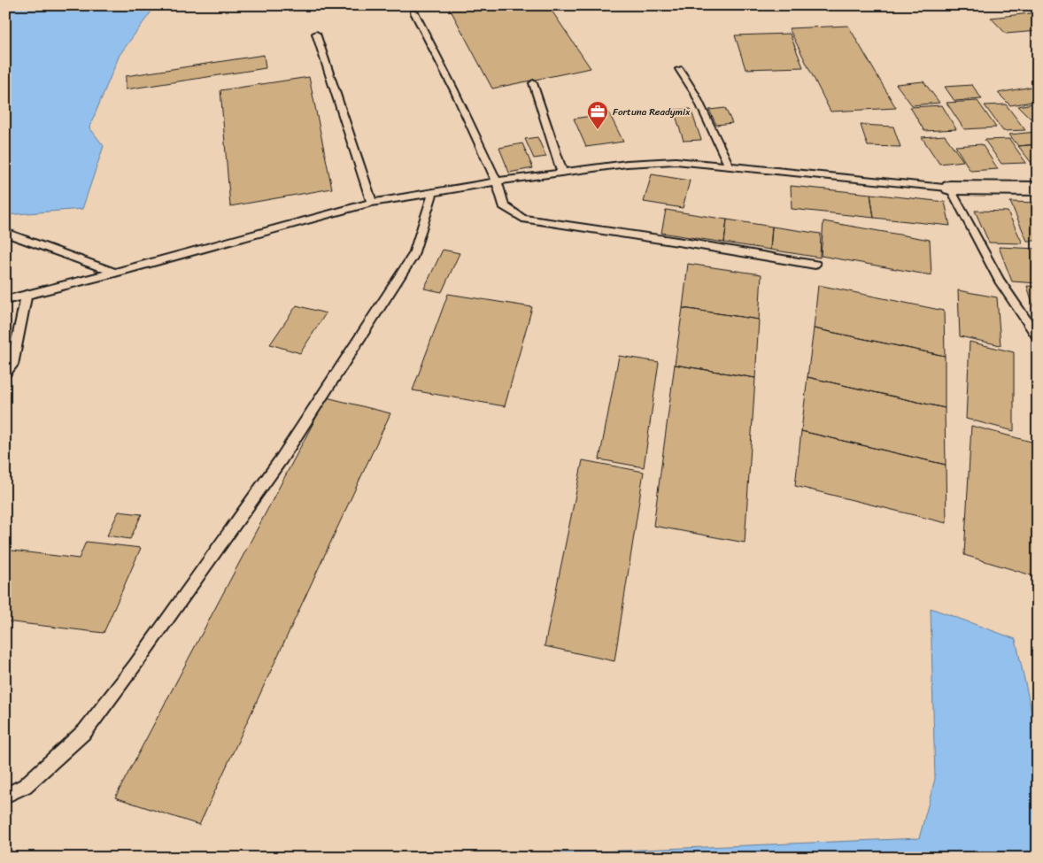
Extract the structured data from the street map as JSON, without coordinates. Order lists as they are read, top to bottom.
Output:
{
  "places": {
    "office": ["Fortuna Readymix"]
  }
}
